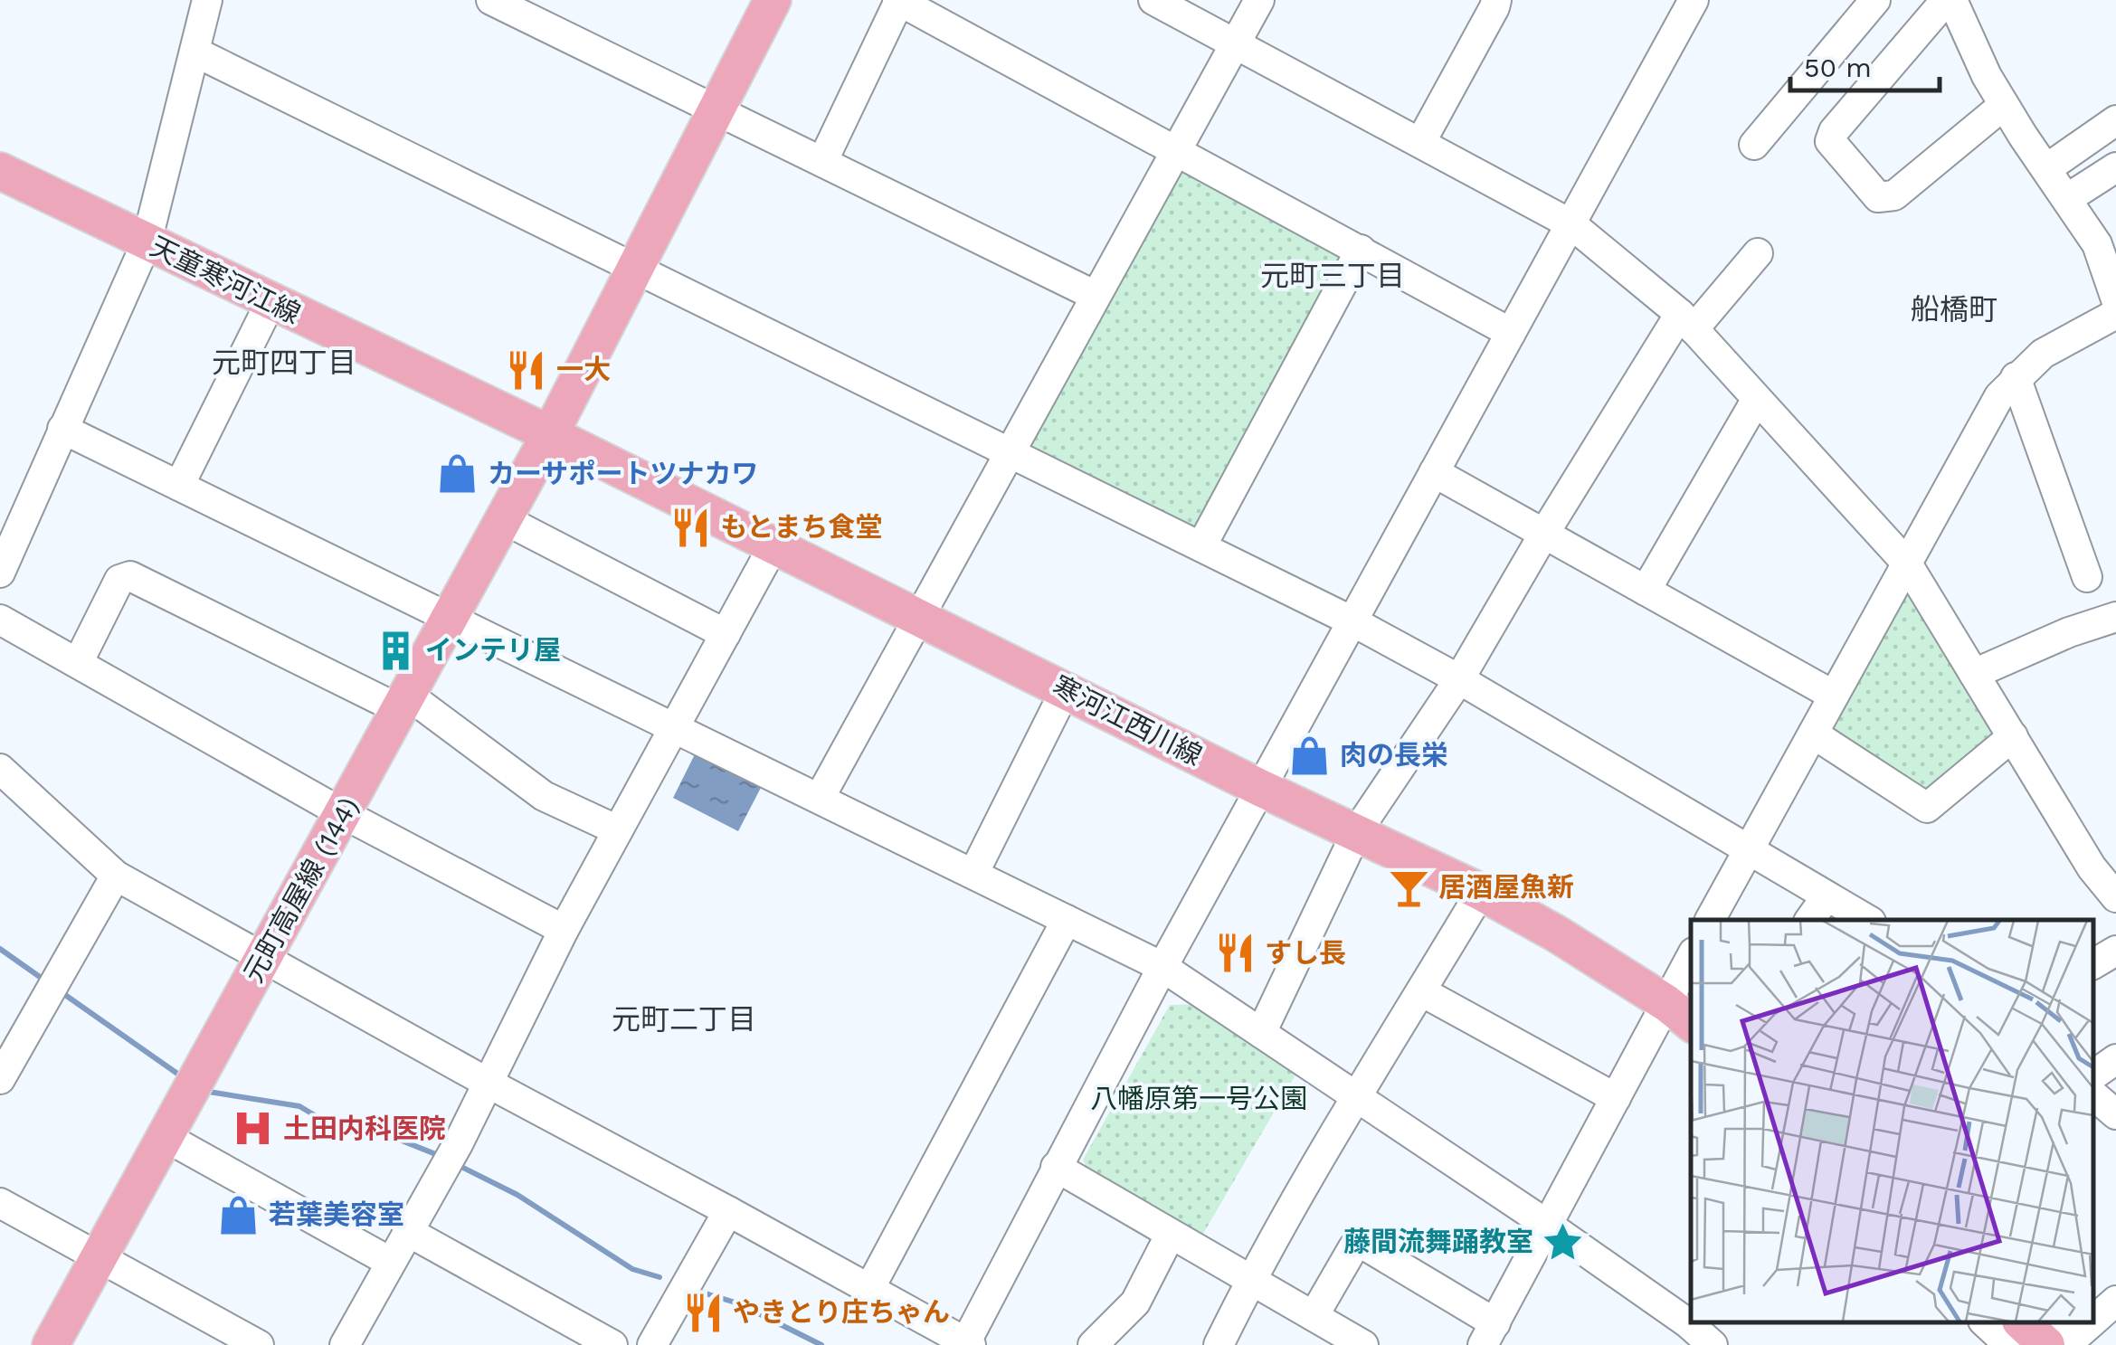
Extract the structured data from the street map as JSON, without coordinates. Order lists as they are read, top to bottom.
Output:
{
  "streets": {
    "main road": ["天童寒河江線", "寒河江西川線", "元町高屋線 (144)"]
  },
  "crossings": [
    ["天童寒河江線", "寒河江西川線"],
    ["天童寒河江線", "元町高屋線 (144)"],
    ["寒河江西川線", "元町高屋線 (144)"]
  ],
  "districts": [
    "元町三丁目",
    "船橋町",
    "元町四丁目",
    "元町二丁目"
  ],
  "parks": ["八幡原第一号公園"],
  "places": {
    "restaurant": [
      "一大",
      "もとまち食堂",
      "すし長",
      "やきとり庄ちゃん"
    ],
    "shop": ["カーサポートツナカワ", "肉の長栄", "若葉美容室"],
    "building": ["インテリ屋"],
    "bar": ["居酒屋魚新"],
    "hospital": ["土田内科医院"],
    "place": ["藤間流舞踊教室"]
  },
  "scale_bar": "50 m"
}
